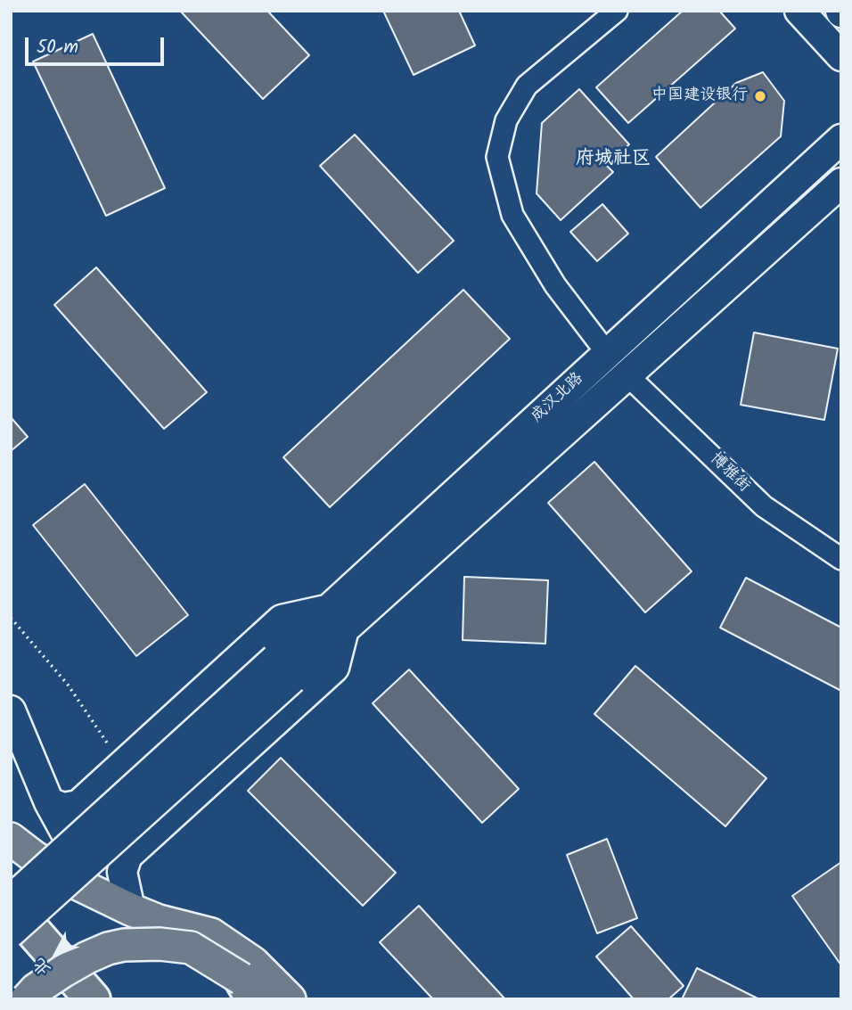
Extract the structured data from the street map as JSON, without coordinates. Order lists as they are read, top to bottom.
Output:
{
  "streets": {
    "main road": ["成汉北路"],
    "street": ["博雅街"]
  },
  "crossings": [
    ["成汉北路", "博雅街"]
  ],
  "districts": ["府城社区"],
  "places": ["中国建设银行"],
  "scale_bar": "50 m",
  "north": "bottom left"
}
